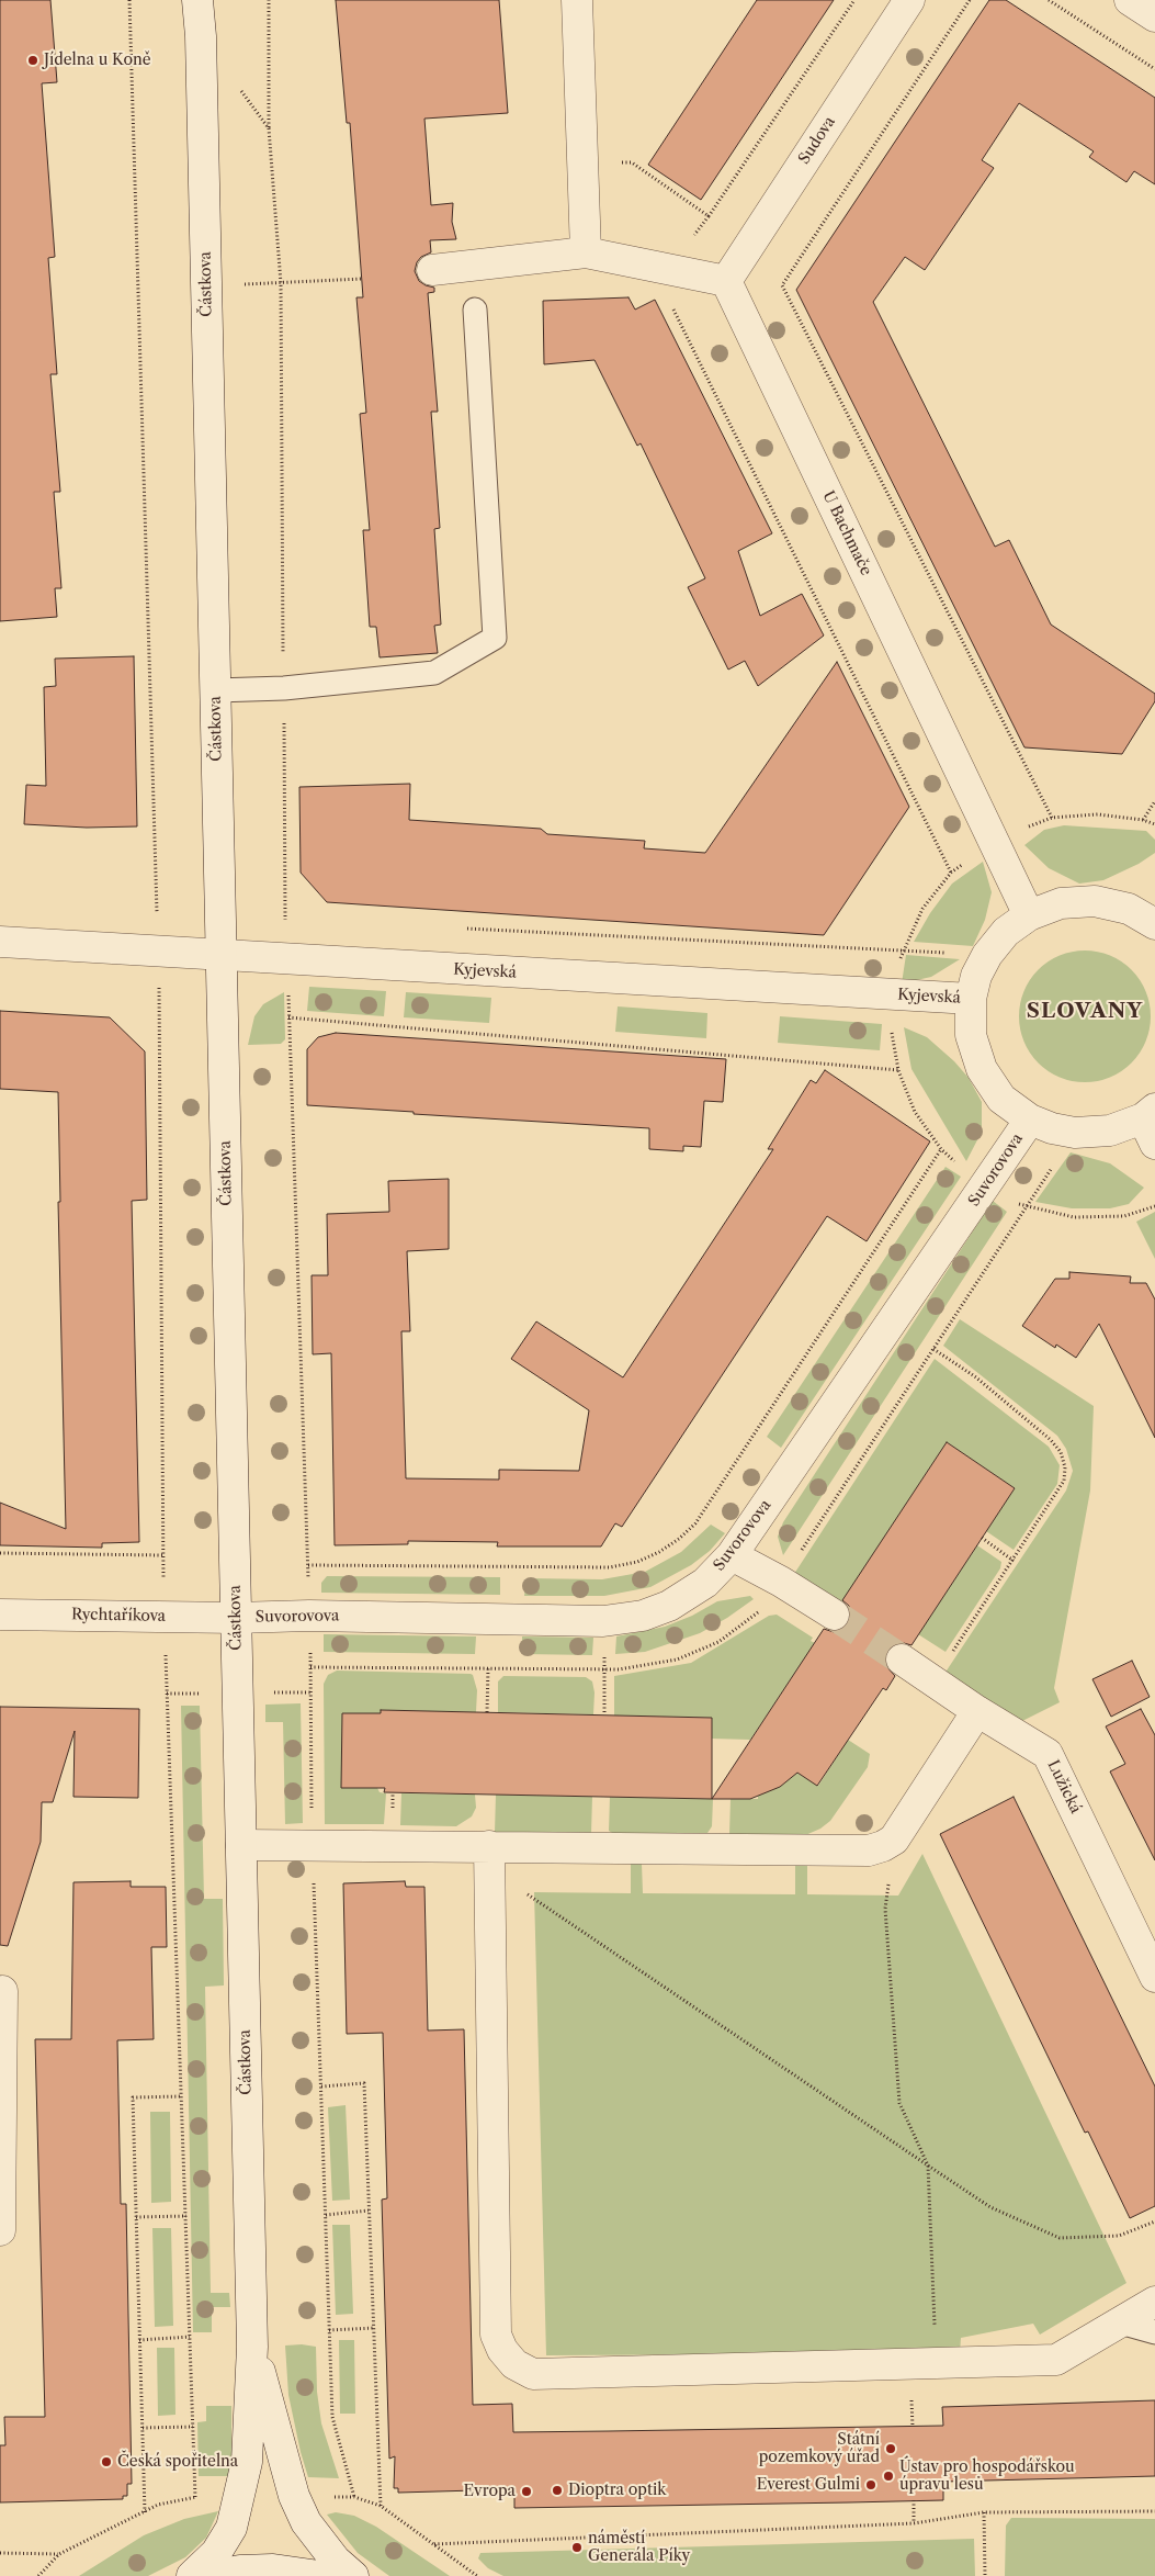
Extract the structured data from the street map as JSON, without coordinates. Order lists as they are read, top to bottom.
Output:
{
  "streets": {
    "street": [
      "Sudova",
      "Částkova",
      "U Bachmače",
      "Kyjevská",
      "Suvorovova",
      "Rychtaříkova",
      "Lužická"
    ]
  },
  "crossings": [
    ["Sudova", "U Bachmače"],
    ["Částkova", "Kyjevská"],
    ["Částkova", "Suvorovova"],
    ["Částkova", "Rychtaříkova"],
    ["Suvorovova", "Rychtaříkova"]
  ],
  "districts": ["SLOVANY"],
  "places": [
    "Jídelna u Koně",
    "Státní pozemkový úřad",
    "Česká spořitelna",
    "Ústav pro hospodářskou úpravu lesů",
    "Everest Gulmi",
    "Dioptra optik",
    "Evropa",
    "náměstí Generála Píky"
  ]
}
